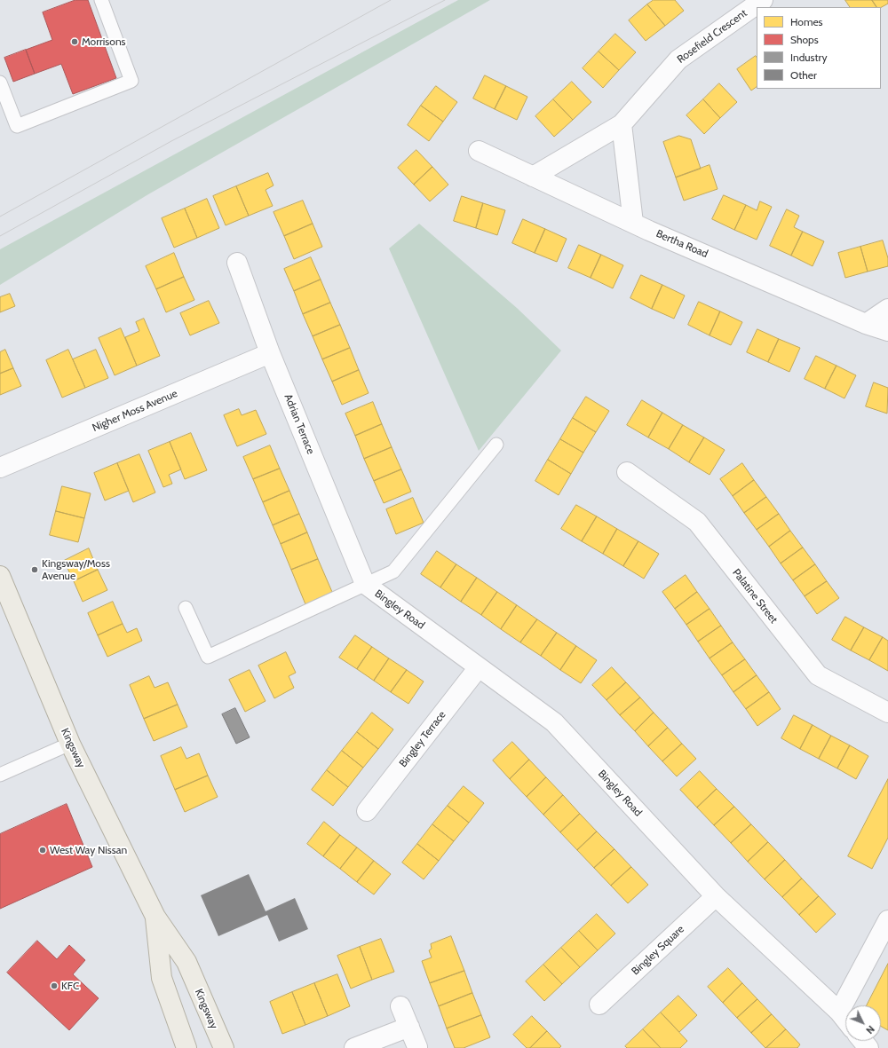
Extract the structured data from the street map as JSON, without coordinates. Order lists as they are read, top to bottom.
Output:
{
  "streets": {
    "main road": ["Kingsway"],
    "street": [
      "Rosefield Crescent",
      "Bertha Road",
      "Nigher Moss Avenue",
      "Adrian Terrace",
      "Palatine Street",
      "Bingley Road",
      "Bingley Terrace",
      "Bingley Square"
    ]
  },
  "crossings": [
    ["Rosefield Crescent", "Bertha Road"],
    ["Nigher Moss Avenue", "Adrian Terrace"],
    ["Adrian Terrace", "Bingley Road"],
    ["Bingley Road", "Bingley Terrace"],
    ["Bingley Road", "Bingley Square"]
  ],
  "places": [
    "Morrisons",
    "Kingsway/Moss Avenue",
    "West Way Nissan",
    "KFC"
  ],
  "legend": [
    "Homes",
    "Shops",
    "Industry",
    "Other"
  ],
  "north": "bottom right"
}
